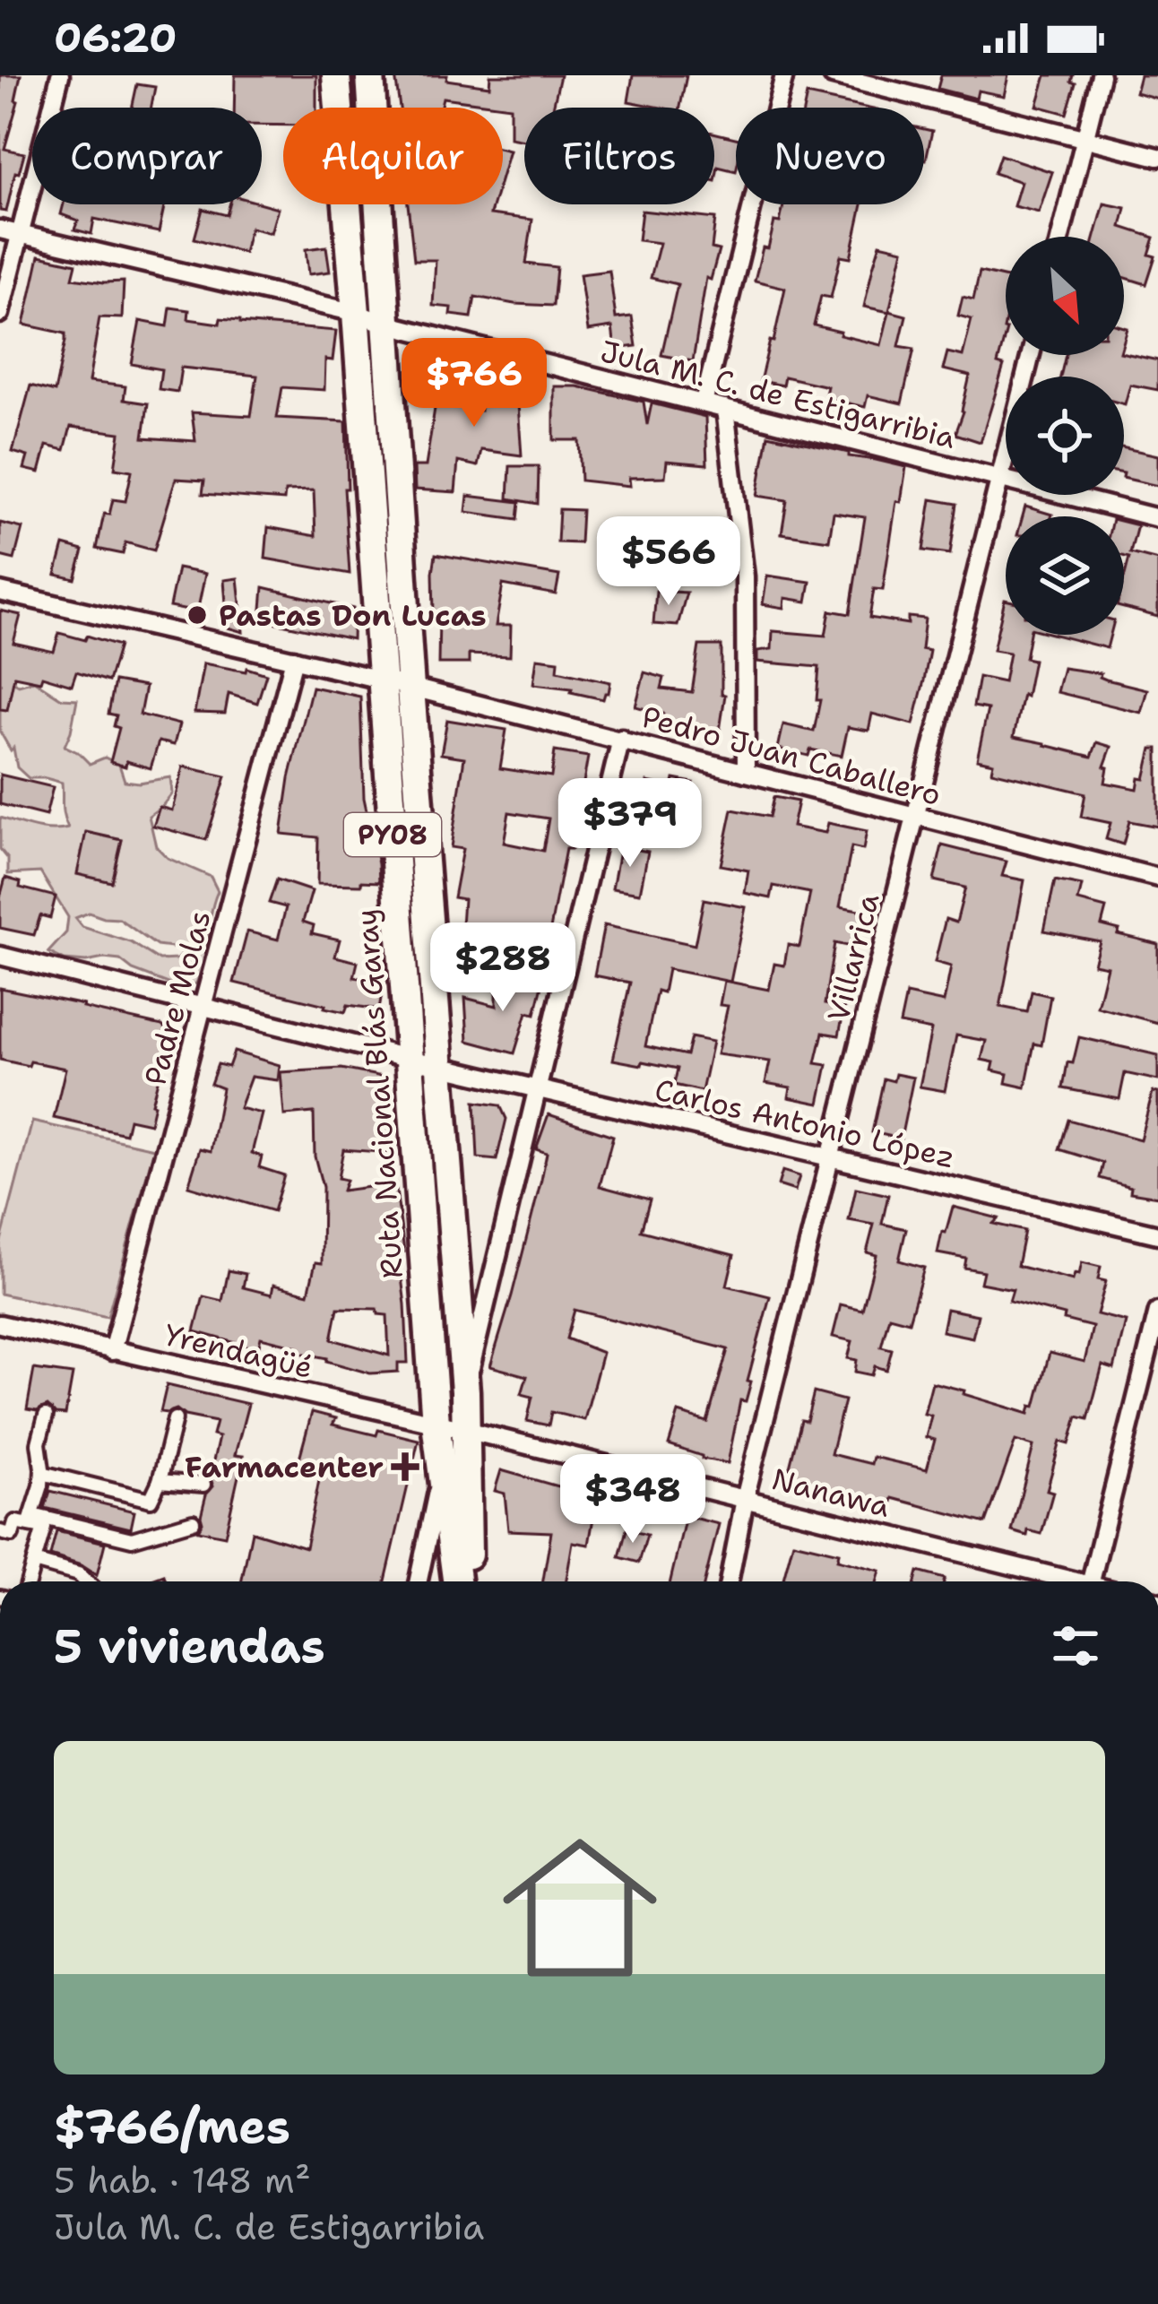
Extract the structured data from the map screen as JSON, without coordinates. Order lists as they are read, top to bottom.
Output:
{
  "streets": {
    "highway": ["PY08", "Ruta Nacional Blás Garay"],
    "street": [
      "Jula M. C. de Estigarribia",
      "Pedro Juan Caballero",
      "Villarrica",
      "Padre Molas",
      "Carlos Antonio López",
      "Yrendagüé",
      "Nanawa"
    ]
  },
  "crossings": [
    ["Jula M. C. de Estigarribia", "Villarrica"],
    ["Jula M. C. de Estigarribia", "Ruta Nacional Blás Garay"],
    ["Pedro Juan Caballero", "Villarrica"],
    ["Pedro Juan Caballero", "Padre Molas"],
    ["Pedro Juan Caballero", "Ruta Nacional Blás Garay"],
    ["Villarrica", "Carlos Antonio López"],
    ["Villarrica", "Nanawa"],
    ["Padre Molas", "Carlos Antonio López"],
    ["Padre Molas", "Yrendagüé"],
    ["Ruta Nacional Blás Garay", "Carlos Antonio López"],
    ["Ruta Nacional Blás Garay", "Yrendagüé"],
    ["Ruta Nacional Blás Garay", "Nanawa"],
    ["Yrendagüé", "Nanawa"]
  ],
  "places": {
    "other": ["Pastas Don Lucas"],
    "health": ["Farmacenter"]
  },
  "north": "bottom right",
  "page": {
    "status": "06:20",
    "chip": [
      "Comprar",
      "Alquilar",
      "Filtros",
      "Nuevo"
    ],
    "price": [
      "$766",
      "$566",
      "$379",
      "$288",
      "$348"
    ],
    "heading": "5 viviendas",
    "list": [
      {
        "name": "$766/mes",
        "note": "5 hab. · 148 m² · Jula M. C. de Estigarribia"
      }
    ]
  }
}
